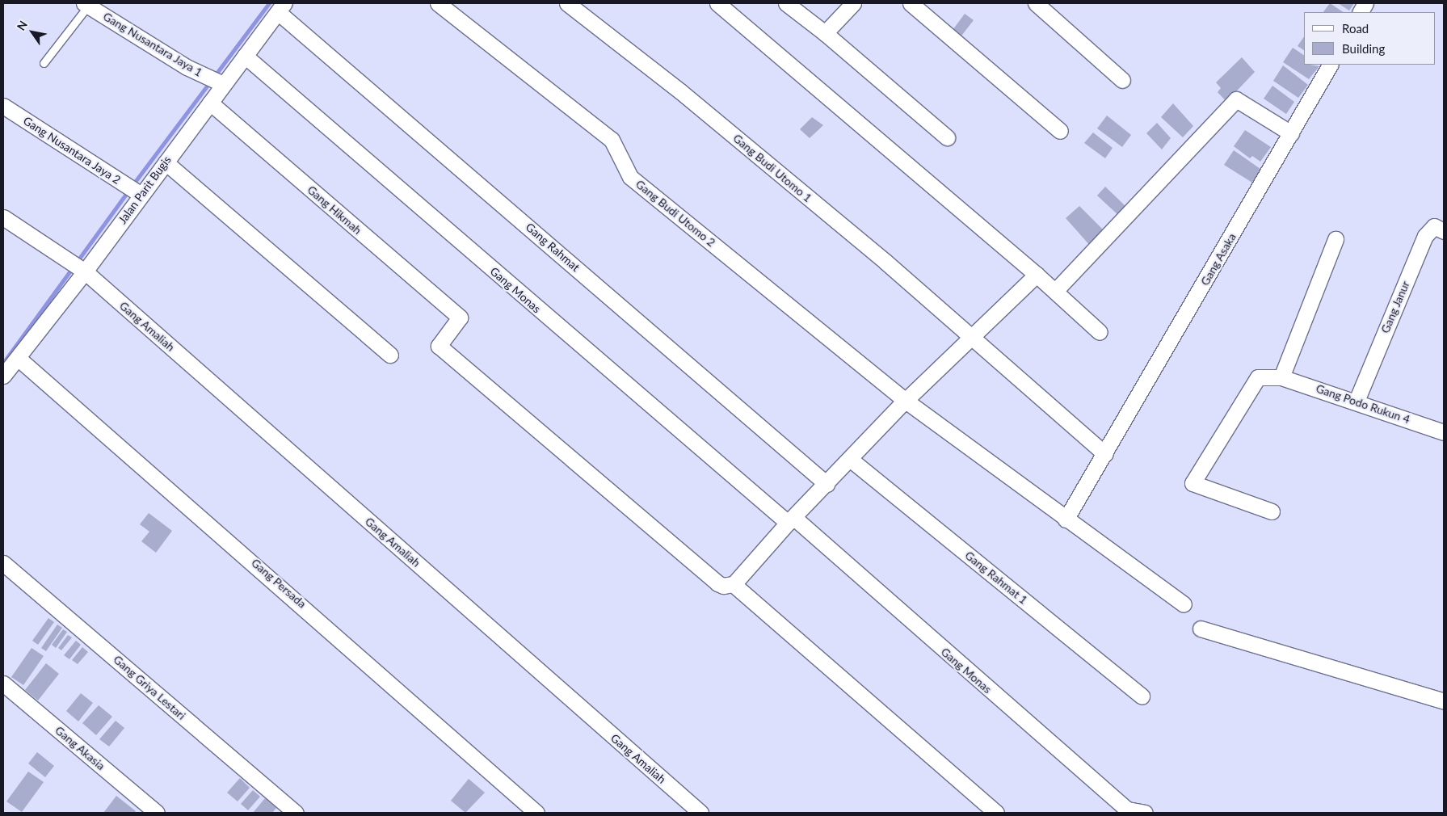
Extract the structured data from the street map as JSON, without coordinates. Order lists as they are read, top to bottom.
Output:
{
  "streets": {
    "street": [
      "Gang Nusantara Jaya 1",
      "Gang Nusantara Jaya 2",
      "Gang Budi Utomo 1",
      "Jalan Parit Bugis",
      "Gang Hikmah",
      "Gang Budi Utomo 2",
      "Gang Rahmat",
      "Gang Asaka",
      "Gang Monas",
      "Gang Janur",
      "Gang Amaliah",
      "Gang Podo Rukun 4",
      "Gang Rahmat 1",
      "Gang Persada",
      "Gang Griya Lestari",
      "Gang Akasia"
    ]
  },
  "crossings": [
    ["Gang Nusantara Jaya 1", "Jalan Parit Bugis"],
    ["Gang Nusantara Jaya 2", "Jalan Parit Bugis"],
    ["Gang Budi Utomo 1", "Gang Asaka"],
    ["Jalan Parit Bugis", "Gang Hikmah"],
    ["Jalan Parit Bugis", "Gang Rahmat"],
    ["Jalan Parit Bugis", "Gang Monas"],
    ["Jalan Parit Bugis", "Gang Amaliah"],
    ["Jalan Parit Bugis", "Gang Persada"],
    ["Gang Budi Utomo 2", "Gang Asaka"],
    ["Gang Janur", "Gang Podo Rukun 4"]
  ],
  "legend": ["Road", "Building"],
  "north": "top left"
}
